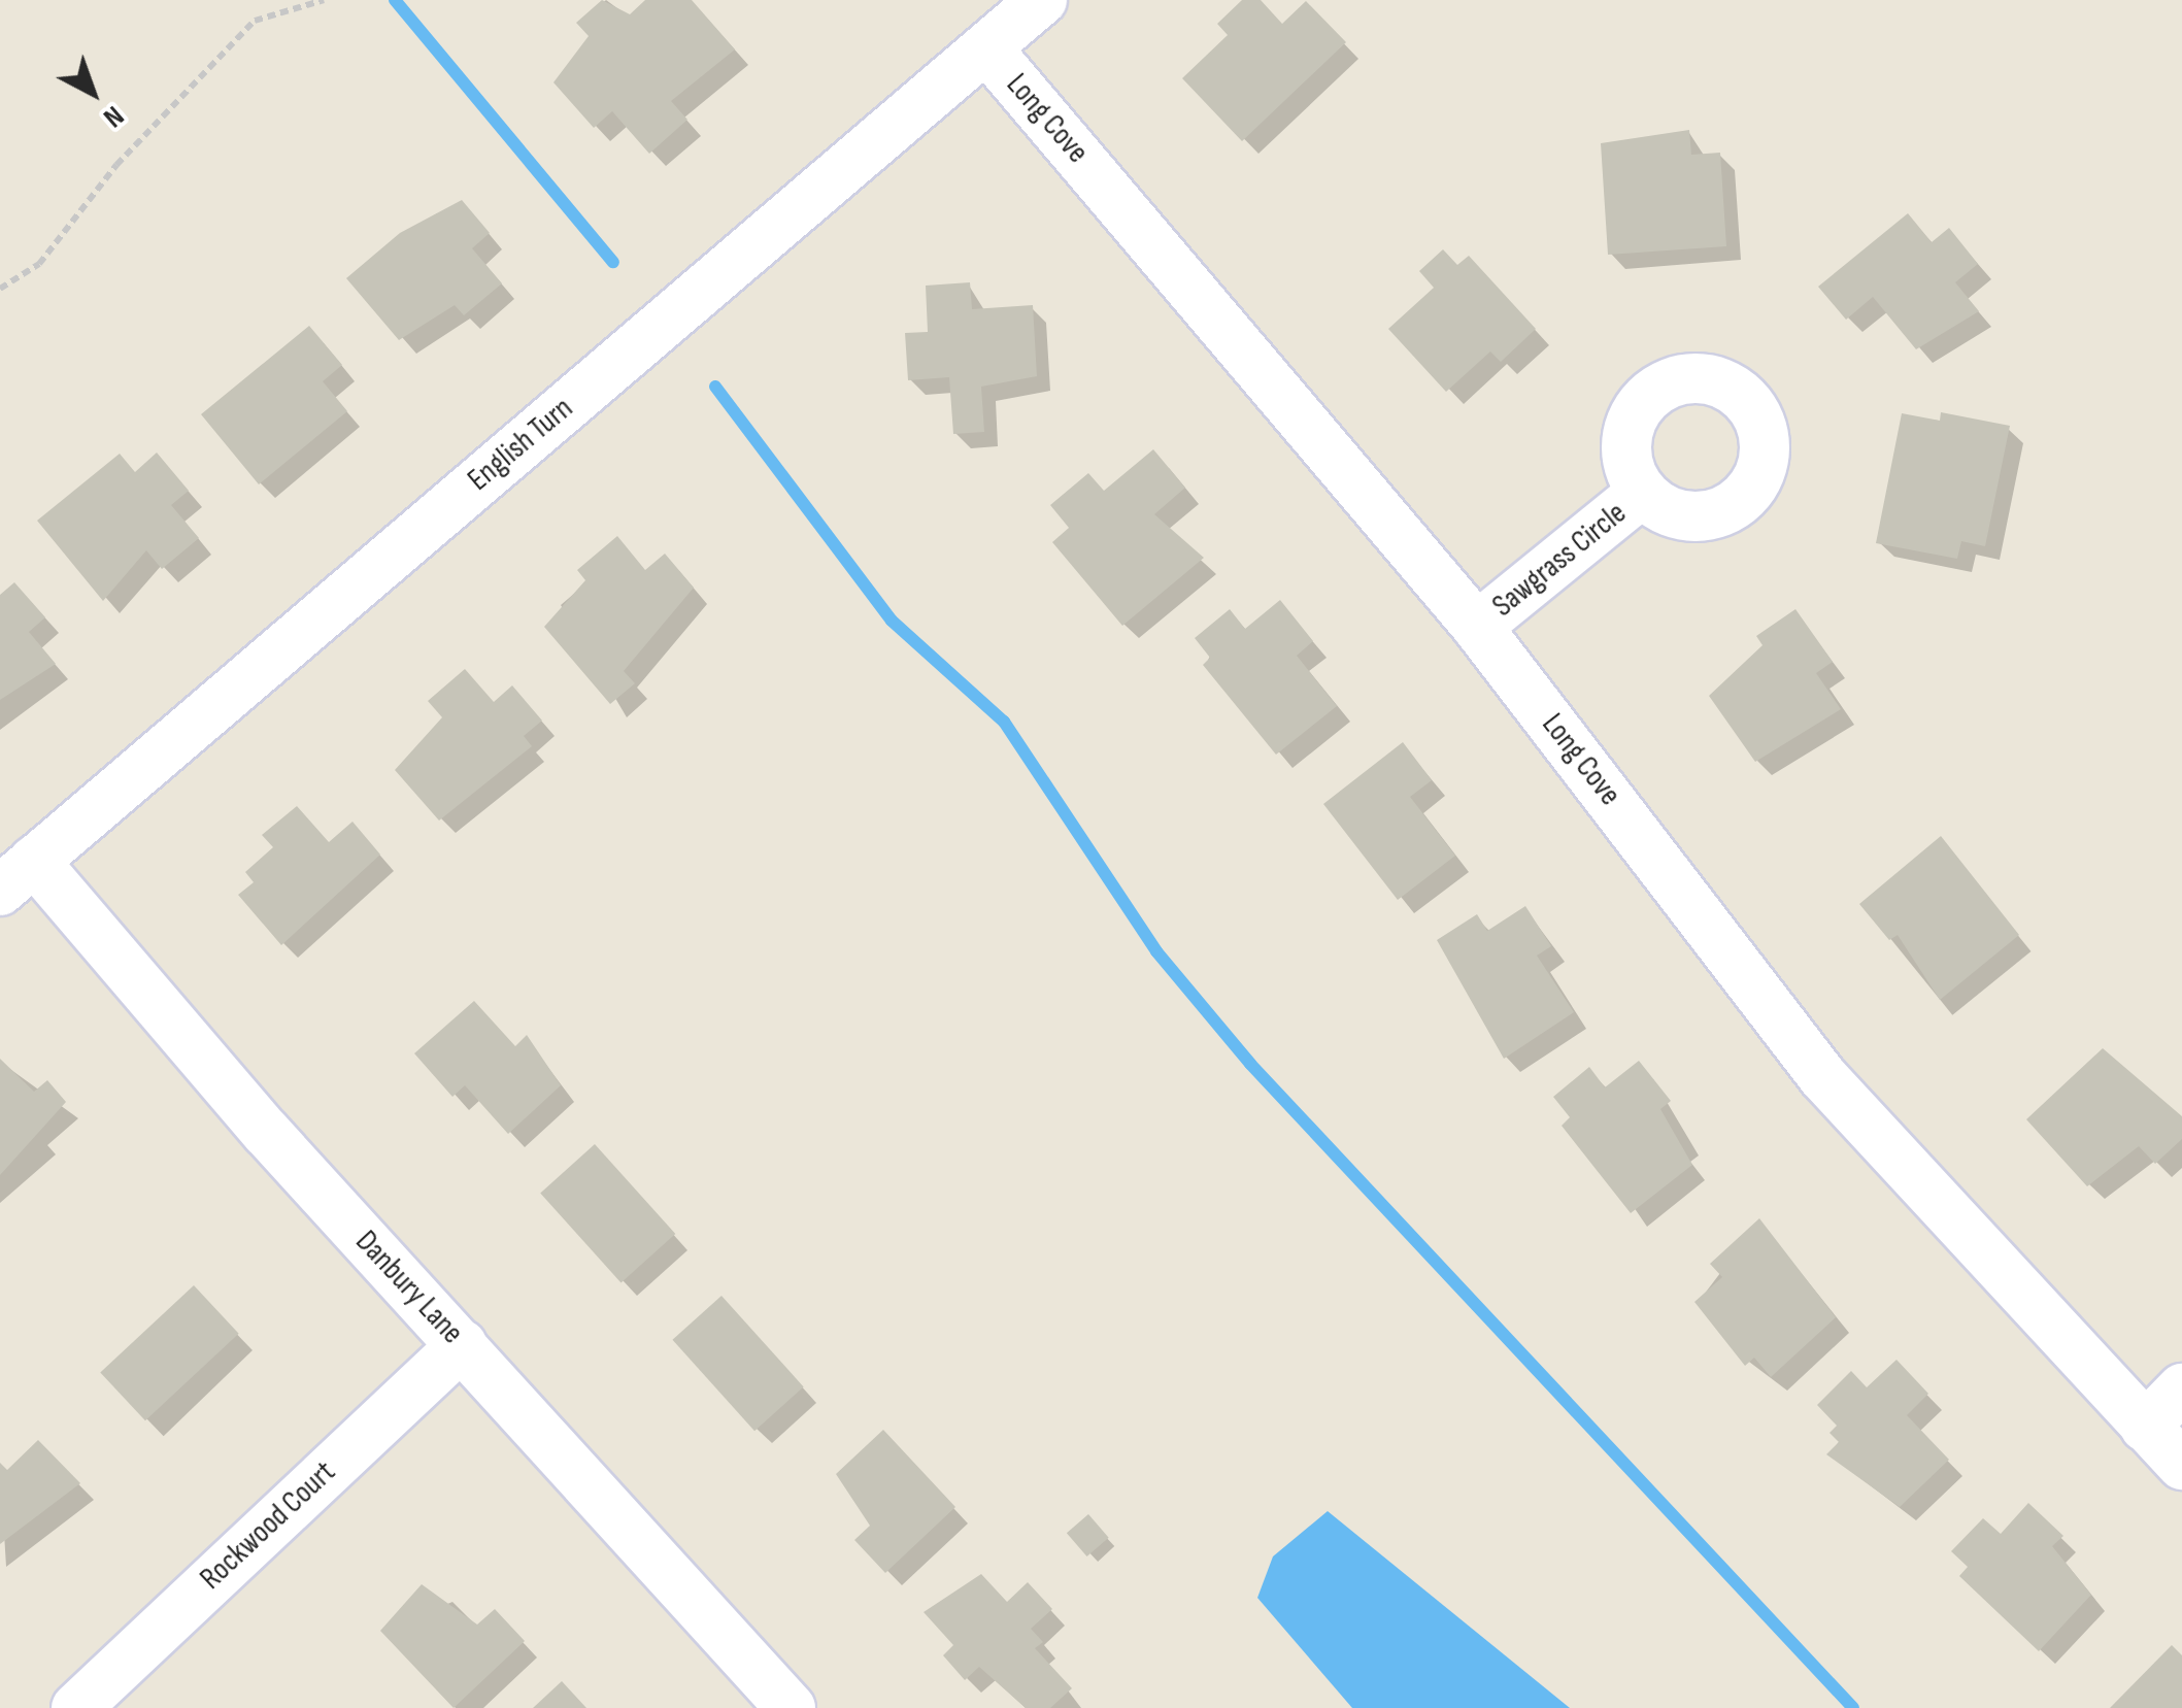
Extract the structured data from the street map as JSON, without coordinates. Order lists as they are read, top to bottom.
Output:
{
  "streets": {
    "street": [
      "Long Cove",
      "English Turn",
      "Sawgrass Circle",
      "Danbury Lane",
      "Rockwood Court"
    ]
  },
  "crossings": [
    ["Long Cove", "English Turn"],
    ["Long Cove", "Sawgrass Circle"],
    ["English Turn", "Danbury Lane"],
    ["Danbury Lane", "Rockwood Court"]
  ],
  "north": "bottom right"
}
